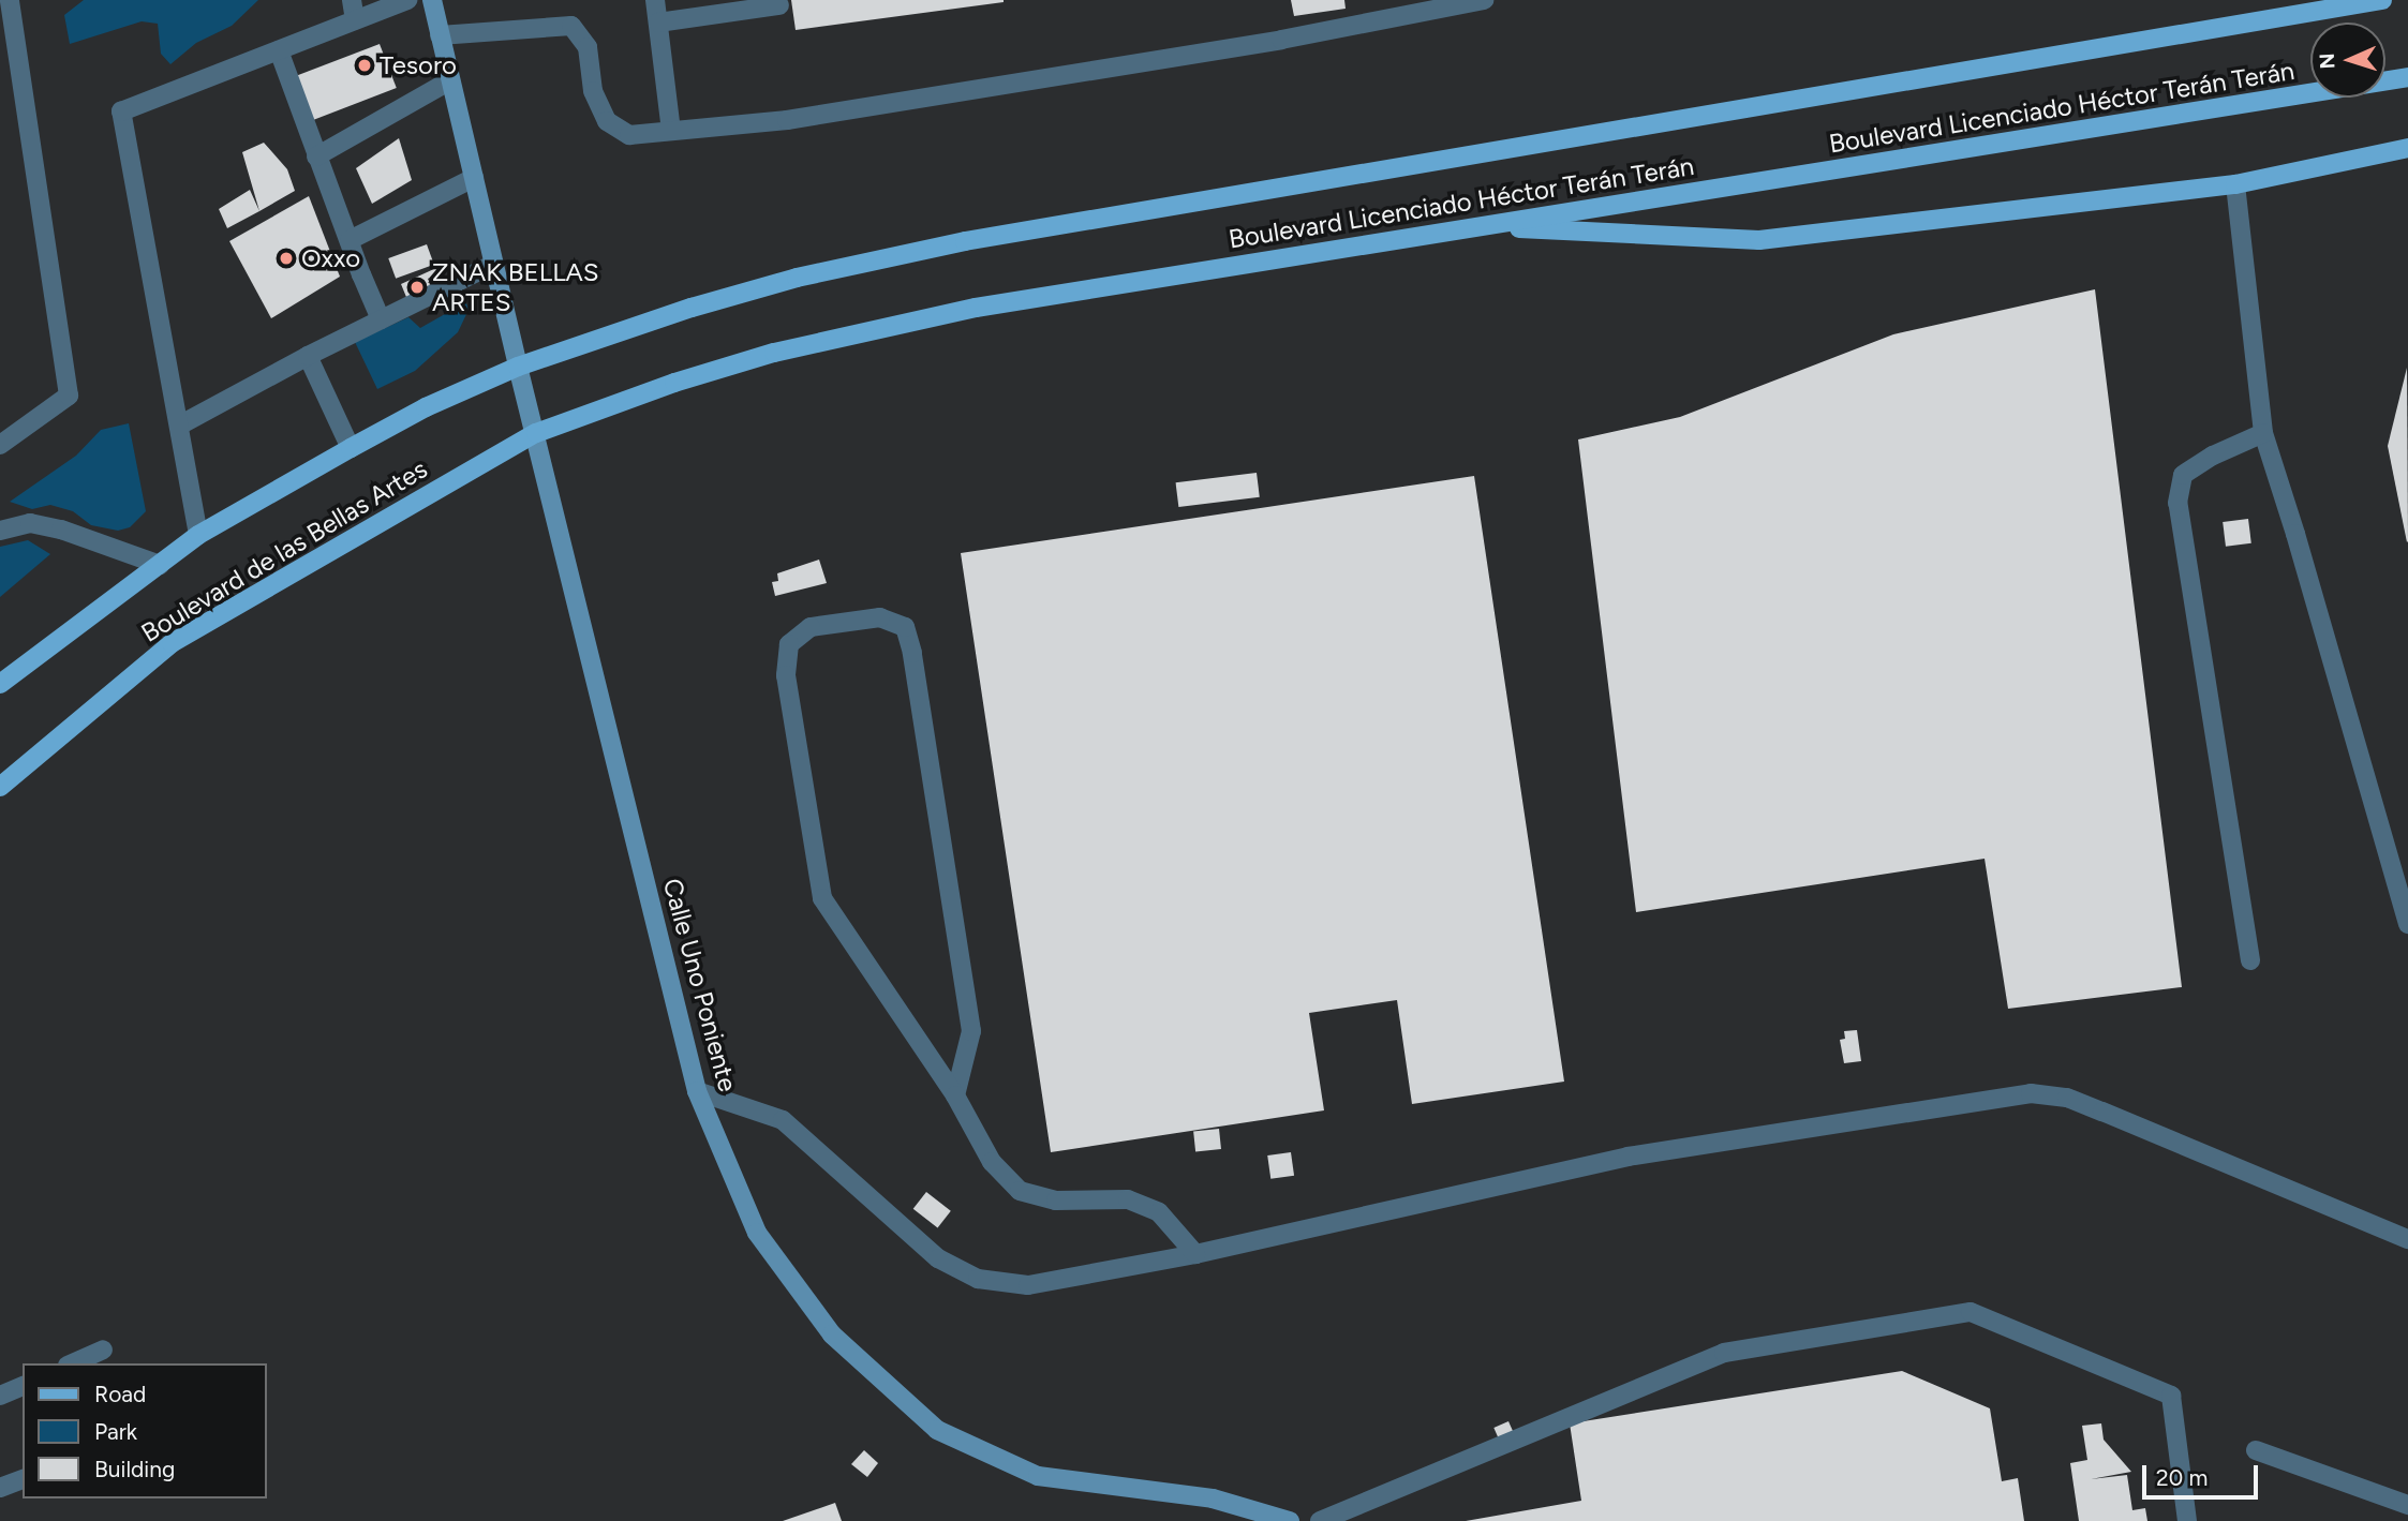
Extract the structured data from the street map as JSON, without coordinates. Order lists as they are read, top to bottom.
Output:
{
  "streets": {
    "main road": ["Boulevard Licenciado Héctor Terán Terán", "Boulevard de las Bellas Artes", "Calle Uno Poniente"]
  },
  "crossings": [
    ["Boulevard Licenciado Héctor Terán Terán", "Boulevard de las Bellas Artes"],
    ["Boulevard Licenciado Héctor Terán Terán", "Calle Uno Poniente"],
    ["Boulevard de las Bellas Artes", "Calle Uno Poniente"]
  ],
  "places": ["Tesoro", "Oxxo", "ZNAK BELLAS ARTES"],
  "legend": ["Road", "Park", "Building"],
  "scale_bar": "20 m",
  "north": "left"
}
